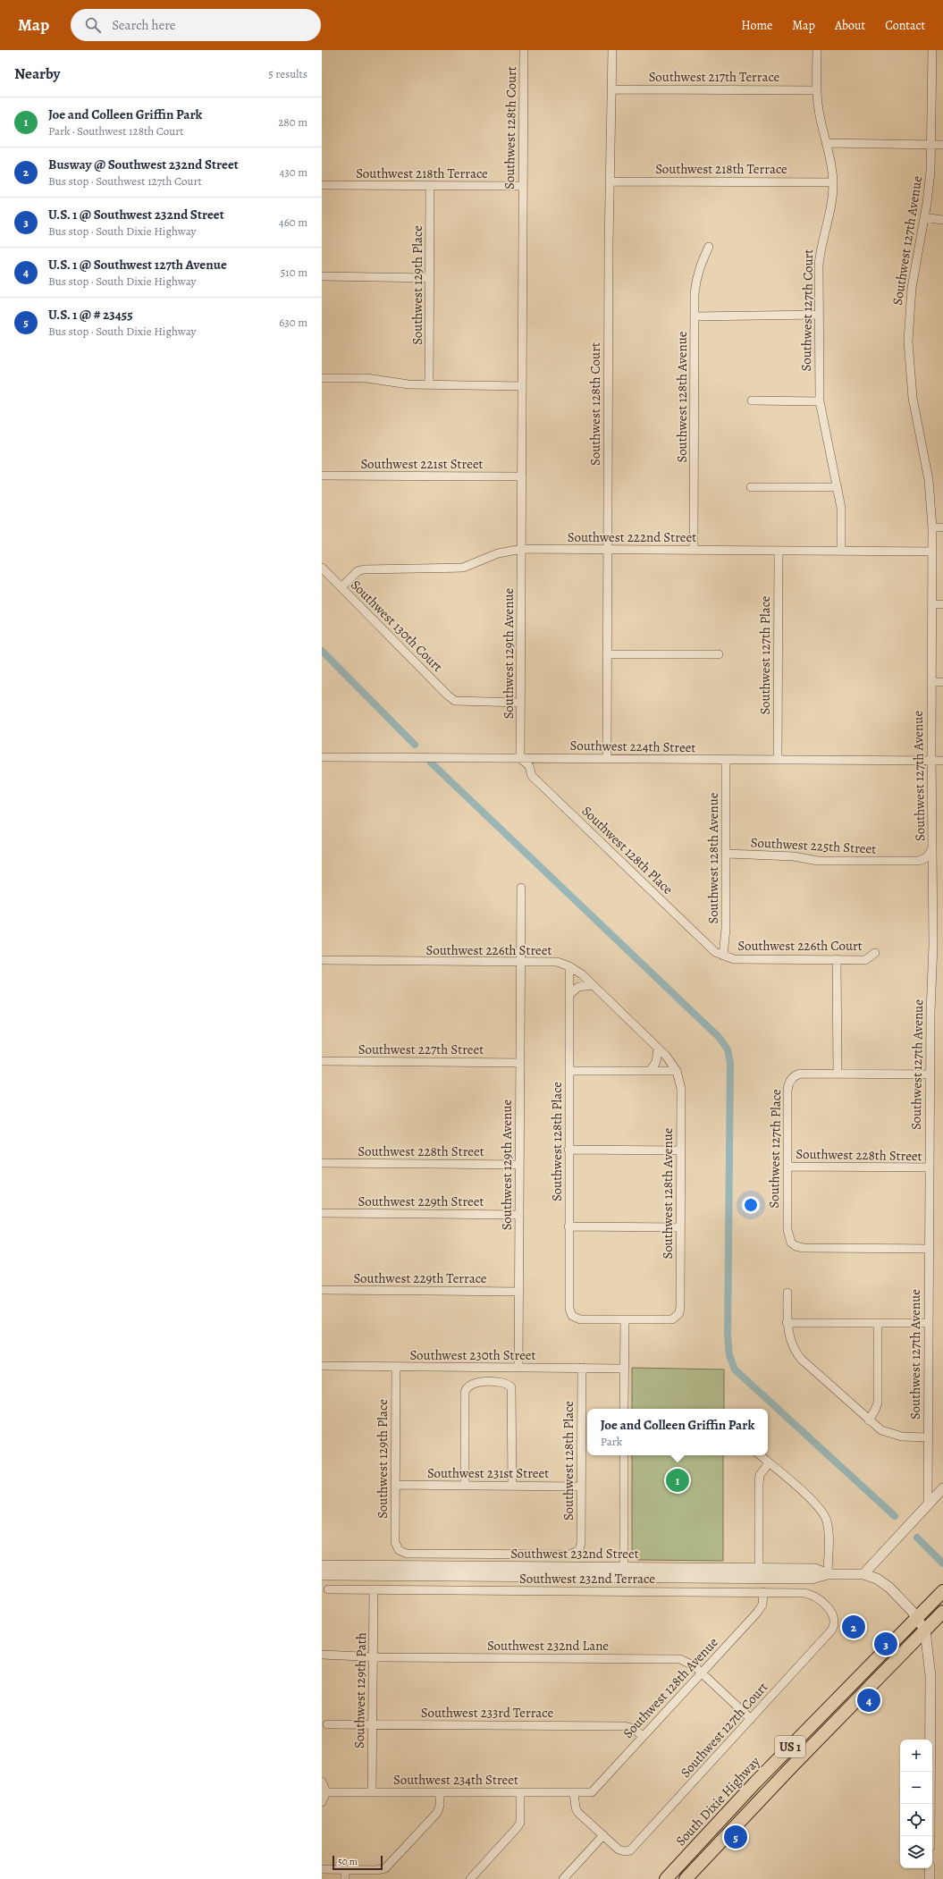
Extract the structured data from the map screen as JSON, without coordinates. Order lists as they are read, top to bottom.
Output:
{
  "streets": {
    "highway": ["US 1", "South Dixie Highway"],
    "street": [
      "Southwest 217th Terrace",
      "Southwest 128th Court",
      "Southwest 218th Terrace",
      "Southwest 127th Avenue",
      "Southwest 129th Place",
      "Southwest 127th Court",
      "Southwest 128th Avenue",
      "Southwest 221st Street",
      "Southwest 222nd Street",
      "Southwest 130th Court",
      "Southwest 129th Avenue",
      "Southwest 127th Place",
      "Southwest 224th Street",
      "Southwest 225th Street",
      "Southwest 128th Place",
      "Southwest 226th Court",
      "Southwest 226th Street",
      "Southwest 227th Street",
      "Southwest 228th Street",
      "Southwest 229th Street",
      "Southwest 229th Terrace",
      "Southwest 230th Street",
      "Southwest 231st Street",
      "Southwest 232nd Street",
      "Southwest 232nd Terrace",
      "Southwest 232nd Lane",
      "Southwest 129th Path",
      "Southwest 233rd Terrace",
      "Southwest 234th Street"
    ]
  },
  "crossings": [
    ["Southwest 217th Terrace", "Southwest 128th Court"],
    ["Southwest 217th Terrace", "Southwest 127th Court"],
    ["Southwest 128th Court", "Southwest 218th Terrace"],
    ["Southwest 128th Court", "Southwest 221st Street"],
    ["Southwest 128th Court", "Southwest 222nd Street"],
    ["Southwest 128th Court", "Southwest 129th Avenue"],
    ["Southwest 128th Court", "Southwest 224th Street"],
    ["Southwest 218th Terrace", "Southwest 129th Place"],
    ["Southwest 218th Terrace", "Southwest 127th Court"],
    ["Southwest 127th Avenue", "Southwest 222nd Street"],
    ["Southwest 127th Avenue", "Southwest 127th Place"],
    ["Southwest 127th Avenue", "Southwest 224th Street"],
    ["Southwest 127th Avenue", "Southwest 225th Street"],
    ["Southwest 127th Avenue", "Southwest 228th Street"],
    ["Southwest 129th Place", "Southwest 128th Place"],
    ["Southwest 129th Place", "Southwest 230th Street"],
    ["Southwest 129th Place", "Southwest 231st Street"],
    ["Southwest 127th Court", "Southwest 222nd Street"],
    ["Southwest 127th Court", "Southwest 232nd Terrace"],
    ["Southwest 127th Court", "Southwest 232nd Lane"],
    ["Southwest 128th Avenue", "Southwest 222nd Street"],
    ["Southwest 128th Avenue", "Southwest 224th Street"],
    ["Southwest 128th Avenue", "Southwest 225th Street"],
    ["Southwest 128th Avenue", "Southwest 128th Place"],
    ["Southwest 128th Avenue", "Southwest 226th Court"],
    ["Southwest 128th Avenue", "Southwest 226th Street"],
    ["Southwest 128th Avenue", "Southwest 232nd Terrace"],
    ["Southwest 128th Avenue", "Southwest 232nd Lane"],
    ["Southwest 128th Avenue", "Southwest 233rd Terrace"],
    ["Southwest 128th Avenue", "Southwest 234th Street"],
    ["Southwest 222nd Street", "Southwest 130th Court"],
    ["Southwest 222nd Street", "Southwest 129th Avenue"],
    ["Southwest 222nd Street", "Southwest 127th Place"],
    ["Southwest 130th Court", "Southwest 129th Avenue"],
    ["Southwest 129th Avenue", "Southwest 224th Street"],
    ["Southwest 129th Avenue", "Southwest 128th Place"],
    ["Southwest 129th Avenue", "Southwest 226th Street"],
    ["Southwest 129th Avenue", "Southwest 227th Street"],
    ["Southwest 129th Avenue", "Southwest 228th Street"],
    ["Southwest 129th Avenue", "Southwest 229th Street"],
    ["Southwest 129th Avenue", "Southwest 229th Terrace"],
    ["Southwest 129th Avenue", "Southwest 230th Street"],
    ["Southwest 127th Place", "Southwest 224th Street"],
    ["Southwest 127th Place", "Southwest 228th Street"],
    ["Southwest 224th Street", "Southwest 128th Place"],
    ["Southwest 128th Place", "Southwest 226th Court"],
    ["Southwest 128th Place", "Southwest 226th Street"],
    ["Southwest 128th Place", "Southwest 230th Street"],
    ["Southwest 128th Place", "Southwest 231st Street"],
    ["Southwest 232nd Street", "South Dixie Highway"],
    ["Southwest 232nd Terrace", "Southwest 129th Path"],
    ["Southwest 232nd Lane", "Southwest 129th Path"],
    ["Southwest 129th Path", "Southwest 233rd Terrace"],
    ["Southwest 129th Path", "Southwest 234th Street"]
  ],
  "scale_bar": "50 m",
  "page": {
    "header": "Map",
    "search": "Search here",
    "nav": [
      "Home",
      "Map",
      "About",
      "Contact"
    ],
    "heading": ["Nearby", "5 results"],
    "list": [
      {
        "mark": "1",
        "name": "Joe and Colleen Griffin Park",
        "note": "Park · Southwest 128th Court",
        "value": "280 m"
      },
      {
        "mark": "2",
        "name": "Busway @ Southwest 232nd Street",
        "note": "Bus stop · Southwest 127th Court",
        "value": "430 m"
      },
      {
        "mark": "3",
        "name": "U.S. 1 @ Southwest 232nd Street",
        "note": "Bus stop · South Dixie Highway",
        "value": "460 m"
      },
      {
        "mark": "4",
        "name": "U.S. 1 @ Southwest 127th Avenue",
        "note": "Bus stop · South Dixie Highway",
        "value": "510 m"
      },
      {
        "mark": "5",
        "name": "U.S. 1 @ # 23455",
        "note": "Bus stop · South Dixie Highway",
        "value": "630 m"
      }
    ],
    "popup": ["Joe and Colleen Griffin Park", "Park"],
    "pins": [
      "1",
      "2",
      "3",
      "4",
      "5"
    ],
    "map_buttons": ["+", "−"],
    "scale": "50 m"
  }
}
